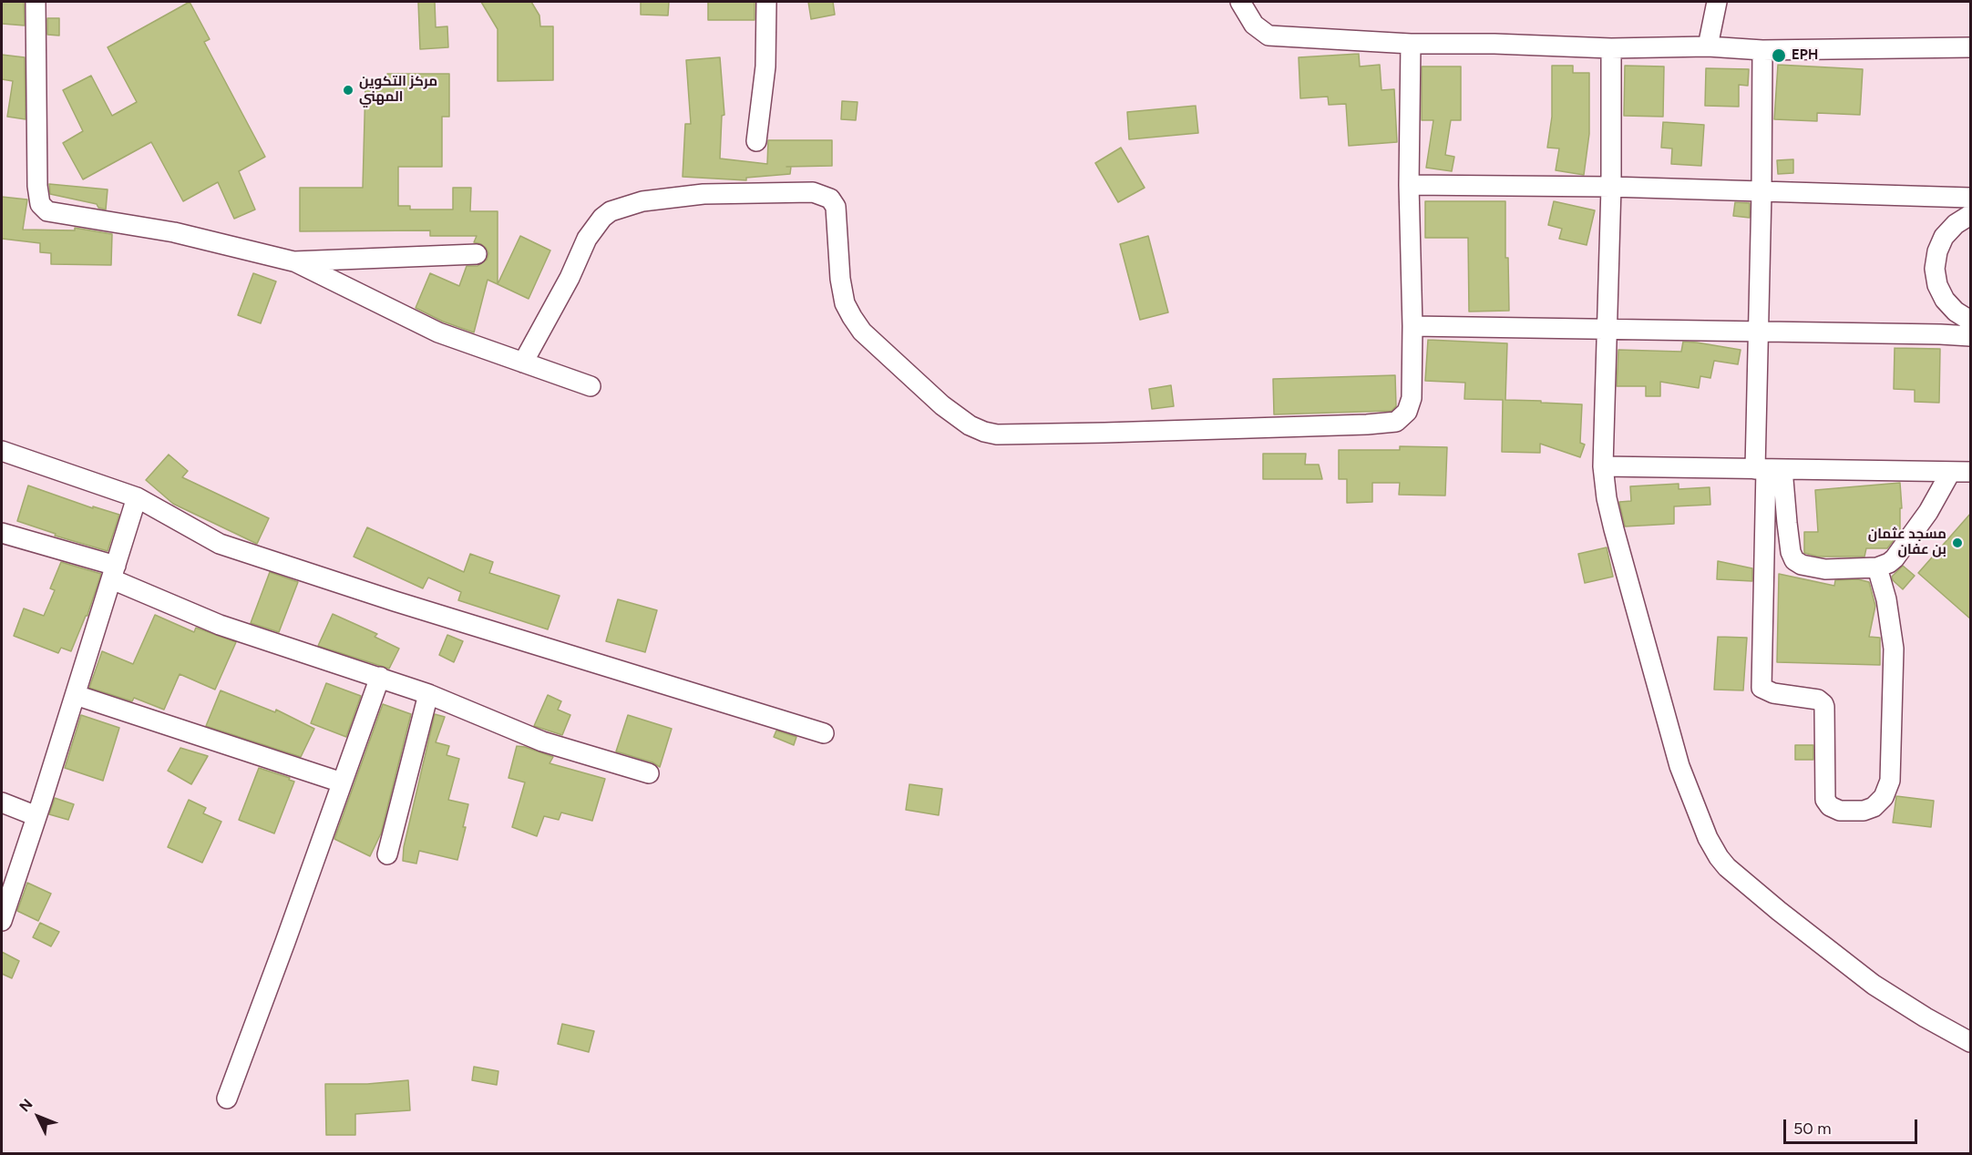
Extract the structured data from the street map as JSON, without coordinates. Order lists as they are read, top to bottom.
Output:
{
  "places": ["EPH", "مركز التكوين المهني", "مسجد عثمان بن عفان"],
  "scale_bar": "50 m",
  "north": "top left"
}
